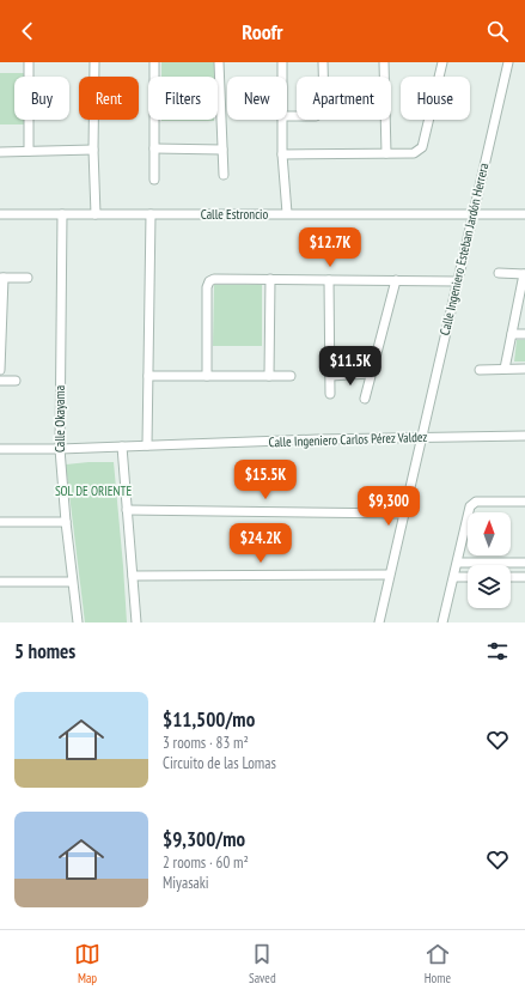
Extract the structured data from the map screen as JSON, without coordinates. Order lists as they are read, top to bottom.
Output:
{
  "streets": {
    "street": [
      "Calle Estroncio",
      "Calle Ingeniero Esteban Jardón Herrera",
      "Calle Okayama",
      "Calle Ingeniero Carlos Pérez Valdez"
    ]
  },
  "crossings": [
    ["Calle Estroncio", "Calle Ingeniero Esteban Jardón Herrera"],
    ["Calle Estroncio", "Calle Okayama"],
    ["Calle Ingeniero Esteban Jardón Herrera", "Calle Ingeniero Carlos Pérez Valdez"],
    ["Calle Okayama", "Calle Ingeniero Carlos Pérez Valdez"]
  ],
  "parks": ["SOL DE ORIENTE"],
  "north": "top",
  "page": {
    "header": "Roofr",
    "chip": [
      "Buy",
      "Rent",
      "Filters",
      "New",
      "Apartment",
      "House"
    ],
    "price": [
      "$12.7K",
      "$11.5K",
      "$15.5K",
      "$9,300",
      "$24.2K"
    ],
    "heading": "5 homes",
    "list": [
      {
        "name": "$11,500/mo",
        "note": "3 rooms · 83 m² · Circuito de las Lomas"
      },
      {
        "name": "$9,300/mo",
        "note": "2 rooms · 60 m² · Miyasaki"
      }
    ],
    "tabs": ["Map", "Saved", "Home"]
  }
}
